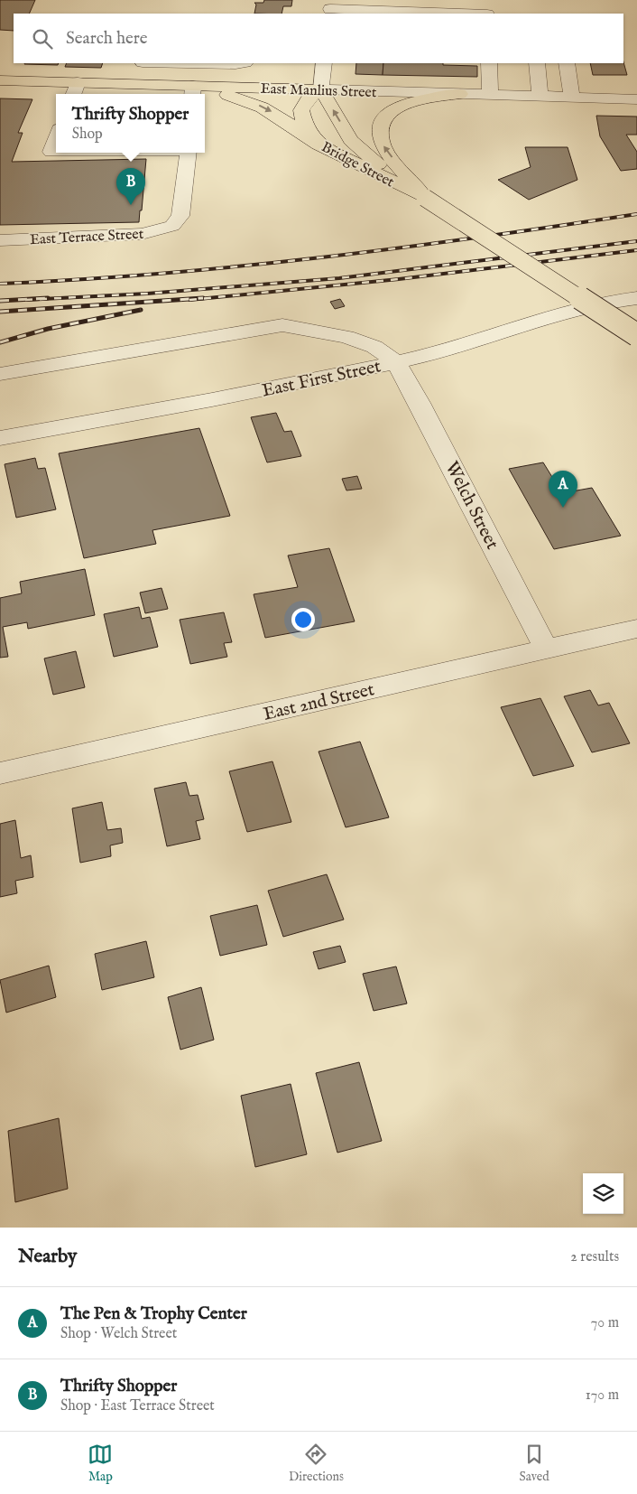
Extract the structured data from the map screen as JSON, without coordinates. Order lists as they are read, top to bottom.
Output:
{
  "streets": {
    "main road": ["East Manlius Street", "Bridge Street"],
    "street": [
      "East Terrace Street",
      "East First Street",
      "Welch Street",
      "East 2nd Street"
    ]
  },
  "crossings": [
    ["East Manlius Street", "Bridge Street"],
    ["East First Street", "Welch Street"],
    ["Welch Street", "East 2nd Street"]
  ],
  "page": {
    "search": "Search here",
    "popup": ["Thrifty Shopper", "Shop"],
    "pins": ["B", "A"],
    "heading": ["Nearby", "2 results"],
    "list": [
      {
        "mark": "A",
        "name": "The Pen & Trophy Center",
        "note": "Shop · Welch Street",
        "value": "70 m"
      },
      {
        "mark": "B",
        "name": "Thrifty Shopper",
        "note": "Shop · East Terrace Street",
        "value": "170 m"
      }
    ],
    "nav": ["Map", "Directions", "Saved"]
  }
}
